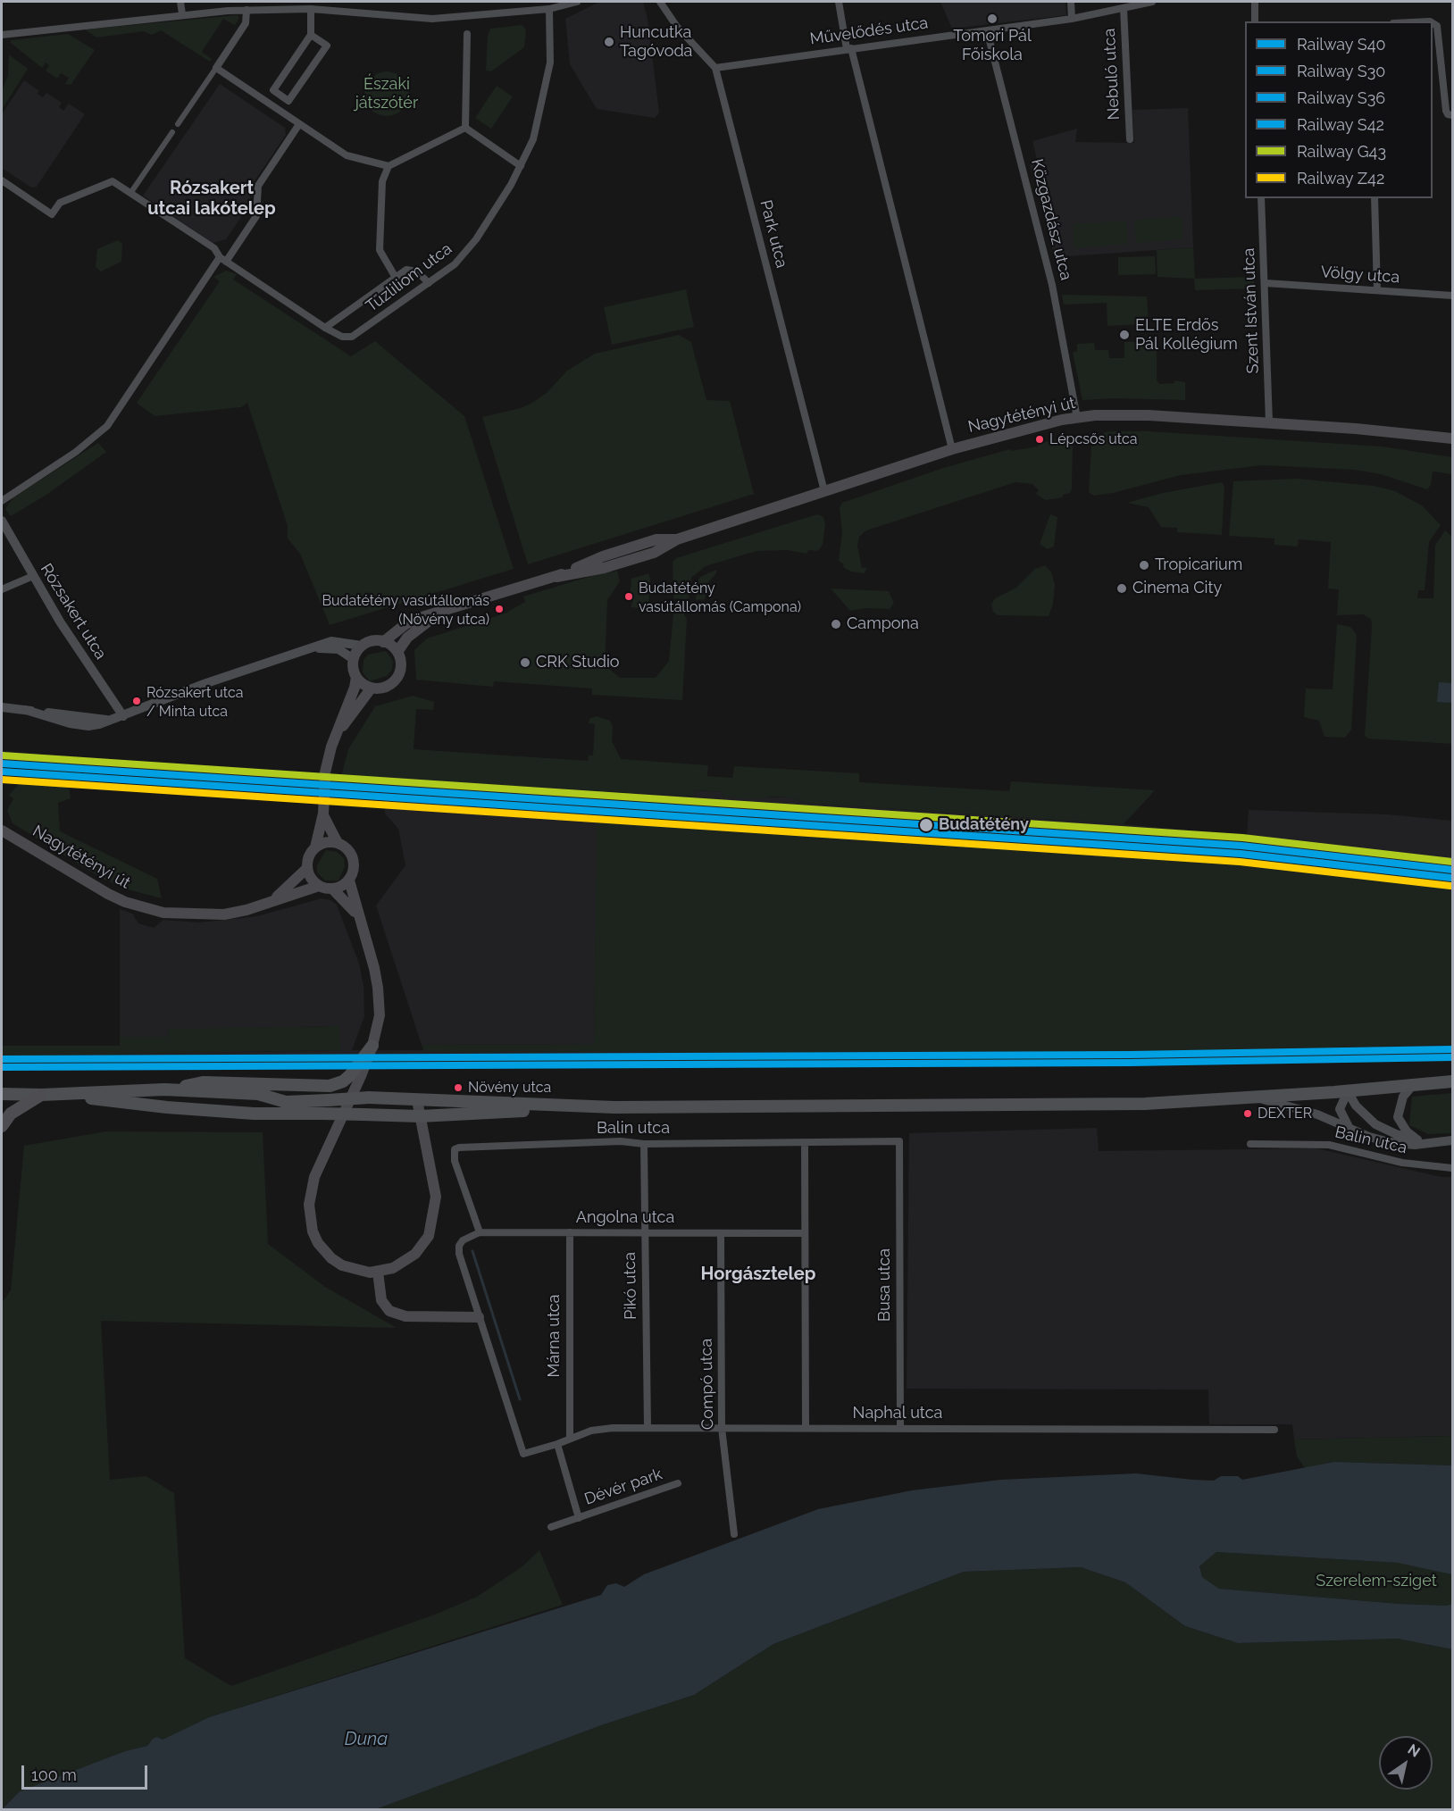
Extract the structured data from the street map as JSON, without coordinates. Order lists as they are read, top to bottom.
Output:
{
  "streets": {
    "main road": ["Nagytétényi út"],
    "street": [
      "Művelődés utca",
      "Nebuló utca",
      "Közgazdász utca",
      "Park utca",
      "Völgy utca",
      "Tűzliliom utca",
      "Szent István utca",
      "Rózsakert utca",
      "Balin utca",
      "Angolna utca",
      "Busa utca",
      "Pikó utca",
      "Márna utca",
      "Compó utca",
      "Naphal utca",
      "Dévér park"
    ]
  },
  "crossings": [
    ["Művelődés utca", "Nebuló utca"],
    ["Művelődés utca", "Közgazdász utca"],
    ["Művelődés utca", "Park utca"],
    ["Közgazdász utca", "Nagytétényi út"],
    ["Park utca", "Nagytétényi út"],
    ["Völgy utca", "Szent István utca"],
    ["Szent István utca", "Nagytétényi út"],
    ["Nagytétényi út", "Rózsakert utca"],
    ["Balin utca", "Angolna utca"],
    ["Balin utca", "Busa utca"],
    ["Balin utca", "Pikó utca"],
    ["Angolna utca", "Pikó utca"],
    ["Angolna utca", "Márna utca"],
    ["Angolna utca", "Compó utca"],
    ["Busa utca", "Naphal utca"],
    ["Pikó utca", "Naphal utca"],
    ["Márna utca", "Naphal utca"],
    ["Compó utca", "Naphal utca"],
    ["Naphal utca", "Dévér park"]
  ],
  "districts": ["Rózsakert utcai lakótelep", "Horgásztelep"],
  "water": ["Duna"],
  "parks": ["Északi játszótér", "Szerelem-sziget"],
  "places": [
    "Tomori Pál Főiskola",
    "Huncutka Tagóvoda",
    "ELTE Erdős Pál Kollégium",
    "Lépcsős utca",
    "Tropicarium",
    "Cinema City",
    "Budatétény vasútállomás (Campona)",
    "Budatétény vasútállomás (Növény utca)",
    "Campona",
    "CRK Studio",
    "Rózsakert utca / Minta utca",
    "Budatétény",
    "Növény utca",
    "DEXTER"
  ],
  "lines": [
    "rail line G43",
    "rail line S40",
    "rail line S42",
    "rail line Z42",
    "rail line S30",
    "rail line S36"
  ],
  "legend": [
    "Railway S40",
    "Railway S30",
    "Railway S36",
    "Railway S42",
    "Railway G43",
    "Railway Z42"
  ],
  "scale_bar": "100 m",
  "north": "top right"
}
